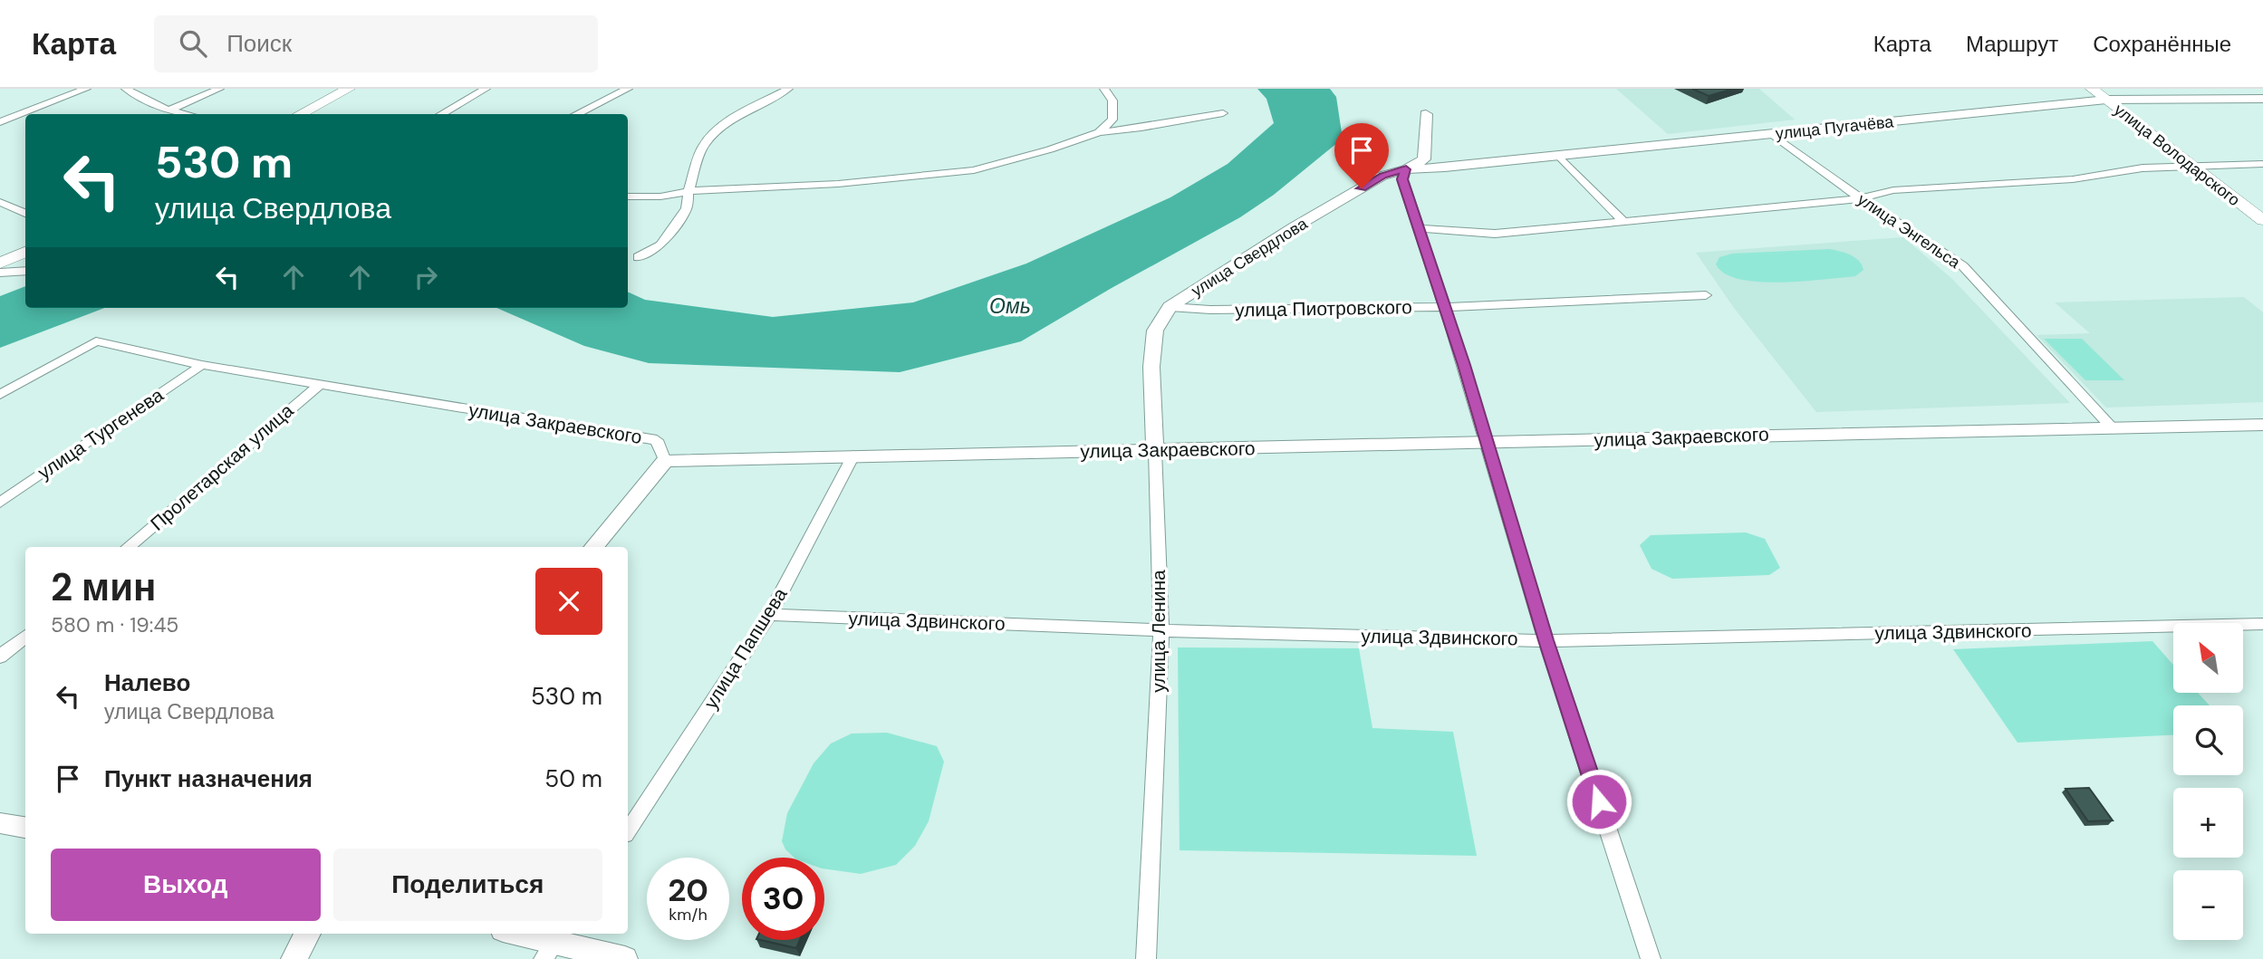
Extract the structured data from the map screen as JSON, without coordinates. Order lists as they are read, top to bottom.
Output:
{
  "streets": {
    "main road": ["улица Володарского"],
    "street": [
      "улица Пугачёва",
      "улица Энгельса",
      "улица Свердлова",
      "улица Пиотровского",
      "улица Закраевского",
      "улица Тургенева",
      "Пролетарская улица",
      "улица Здвинского",
      "улица Ленина",
      "улица Папшева"
    ]
  },
  "crossings": [
    ["улица Пугачёва", "улица Володарского"],
    ["улица Пугачёва", "улица Энгельса"],
    ["улица Пугачёва", "улица Свердлова"],
    ["улица Энгельса", "улица Закраевского"],
    ["улица Свердлова", "улица Пиотровского"],
    ["улица Свердлова", "улица Ленина"],
    ["улица Пиотровского", "улица Ленина"],
    ["улица Закраевского", "улица Тургенева"],
    ["улица Закраевского", "Пролетарская улица"],
    ["улица Закраевского", "улица Ленина"],
    ["улица Закраевского", "улица Папшева"],
    ["улица Здвинского", "улица Ленина"],
    ["улица Здвинского", "улица Папшева"]
  ],
  "water": ["Омь"],
  "north": "top left",
  "page": {
    "header": "Карта",
    "search": "Поиск",
    "nav": ["Карта", "Маршрут", "Сохранённые"],
    "turn": ["530 m", "улица Свердлова"],
    "heading": ["2 мин", "580 m · 19:45"],
    "map_buttons": ["+", "−"],
    "list": [
      {
        "name": "Налево",
        "note": "улица Свердлова",
        "value": "530 m"
      },
      {
        "name": "Пункт назначения",
        "value": "50 m"
      }
    ],
    "buttons": ["Выход", "Поделиться"],
    "speed": "20 km/h",
    "limit": "30"
  }
}
